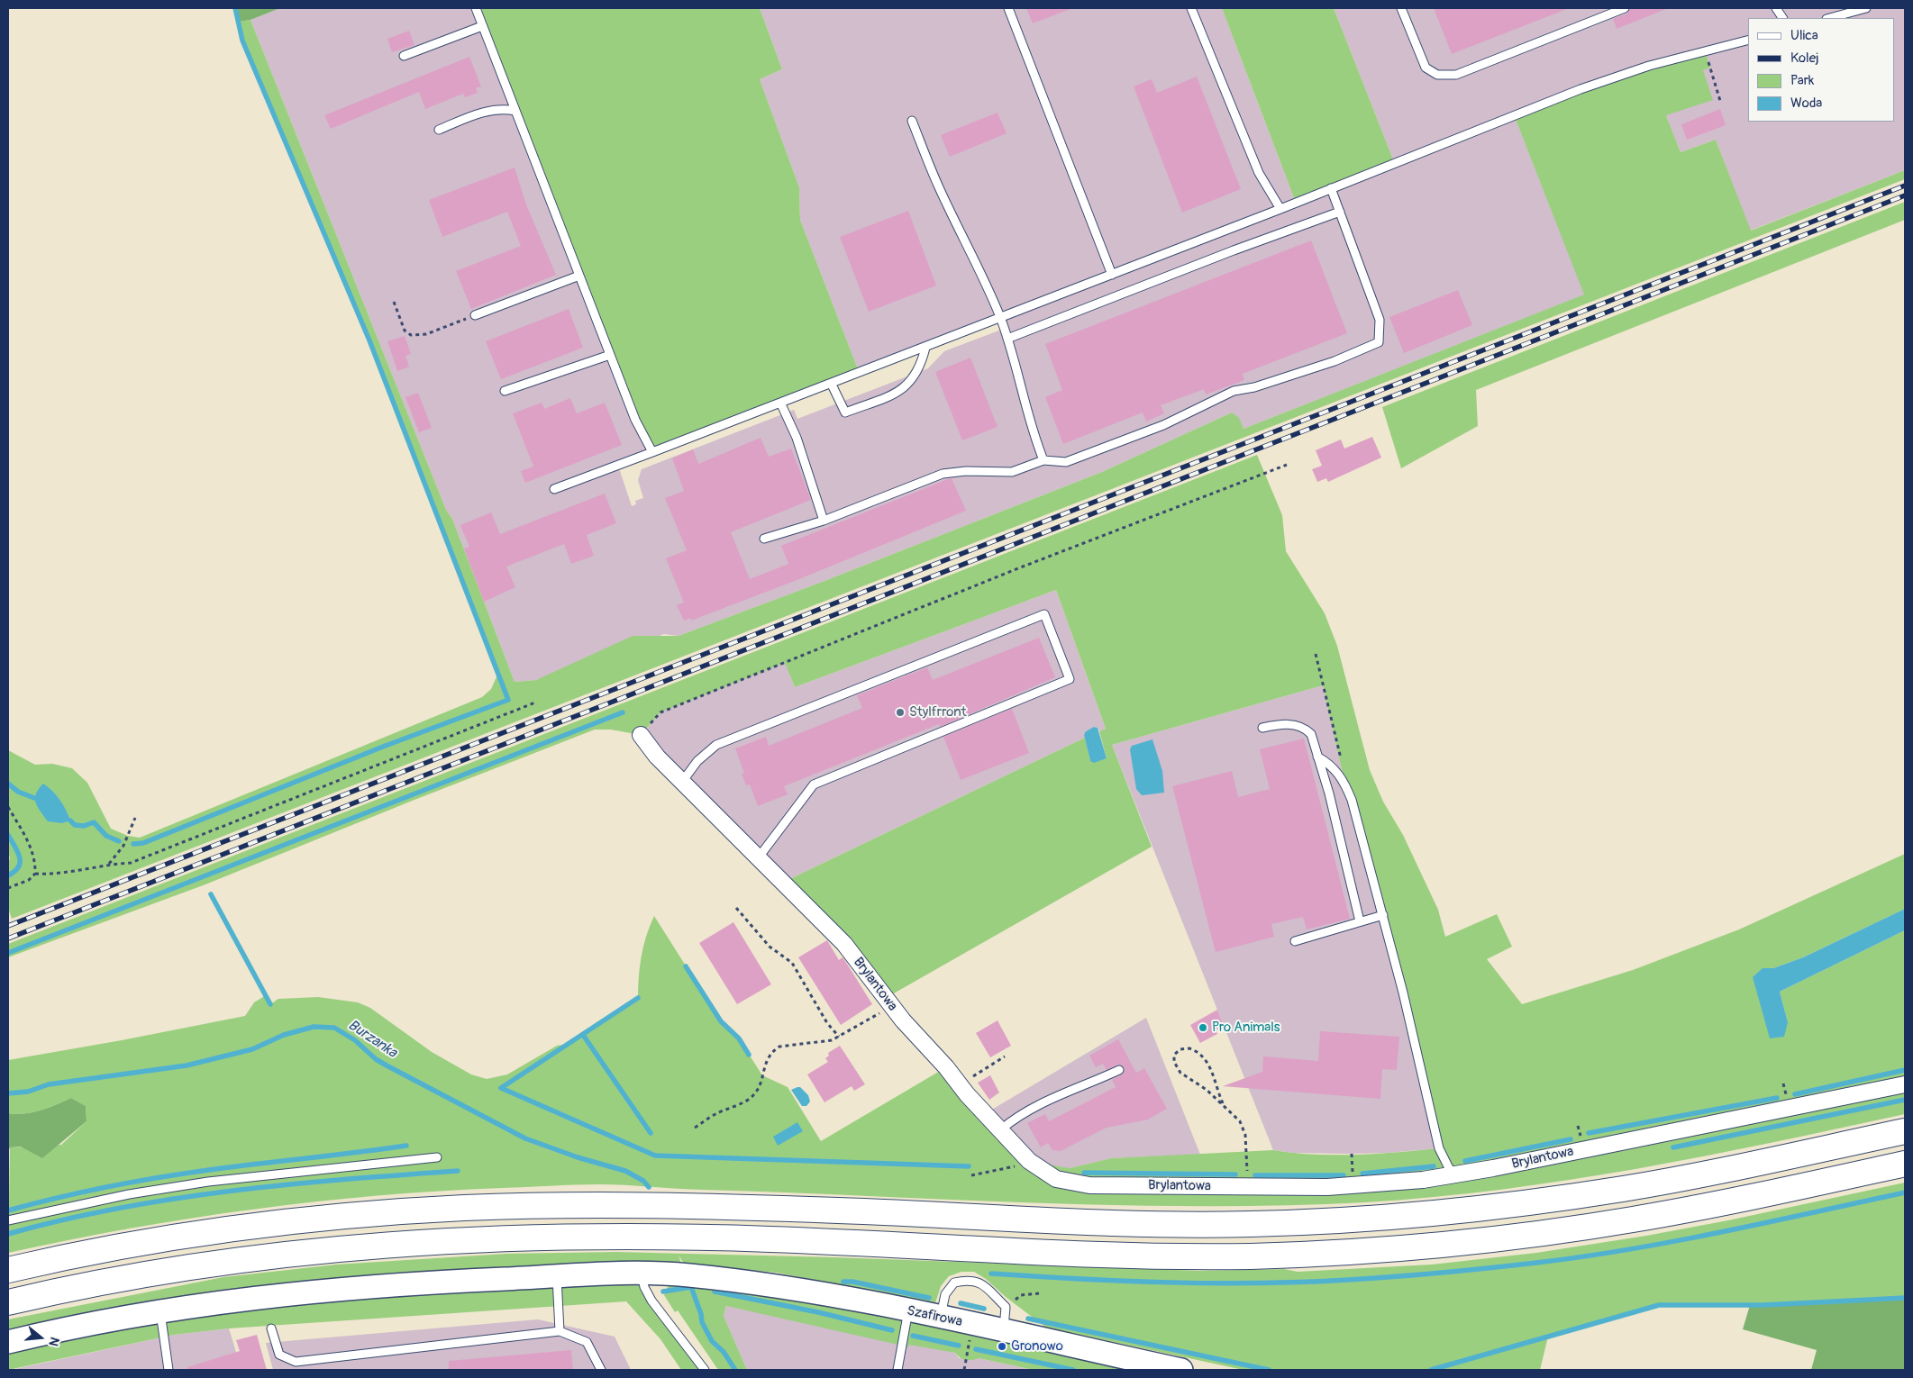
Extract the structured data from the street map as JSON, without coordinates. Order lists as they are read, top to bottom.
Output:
{
  "streets": {
    "street": ["Brylantowa", "Szafirowa"]
  },
  "water": ["Burzanka"],
  "places": ["Stylfrront", "Pro Animals", "Gronowo"],
  "legend": [
    "Ulica",
    "Kolej",
    "Park",
    "Woda"
  ],
  "north": "right"
}
